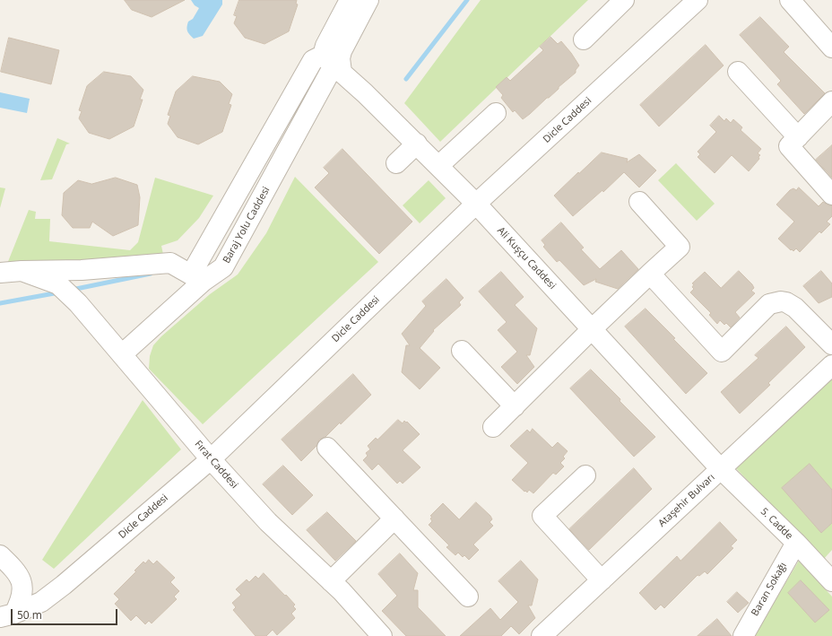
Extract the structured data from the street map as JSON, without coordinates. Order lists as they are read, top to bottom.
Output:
{
  "streets": {
    "street": [
      "Dicle Caddesi",
      "Ali Kuşçu Caddesi",
      "Fırat Caddesi",
      "Ataşehir Bulvarı",
      "5. Cadde",
      "Baran Sokağı"
    ]
  },
  "crossings": [
    ["Dicle Caddesi", "Ali Kuşçu Caddesi"],
    ["Dicle Caddesi", "Fırat Caddesi"],
    ["Ali Kuşçu Caddesi", "Ataşehir Bulvarı"],
    ["Ali Kuşçu Caddesi", "5. Cadde"],
    ["Ataşehir Bulvarı", "5. Cadde"],
    ["5. Cadde", "Baran Sokağı"]
  ],
  "scale_bar": "50 m"
}
